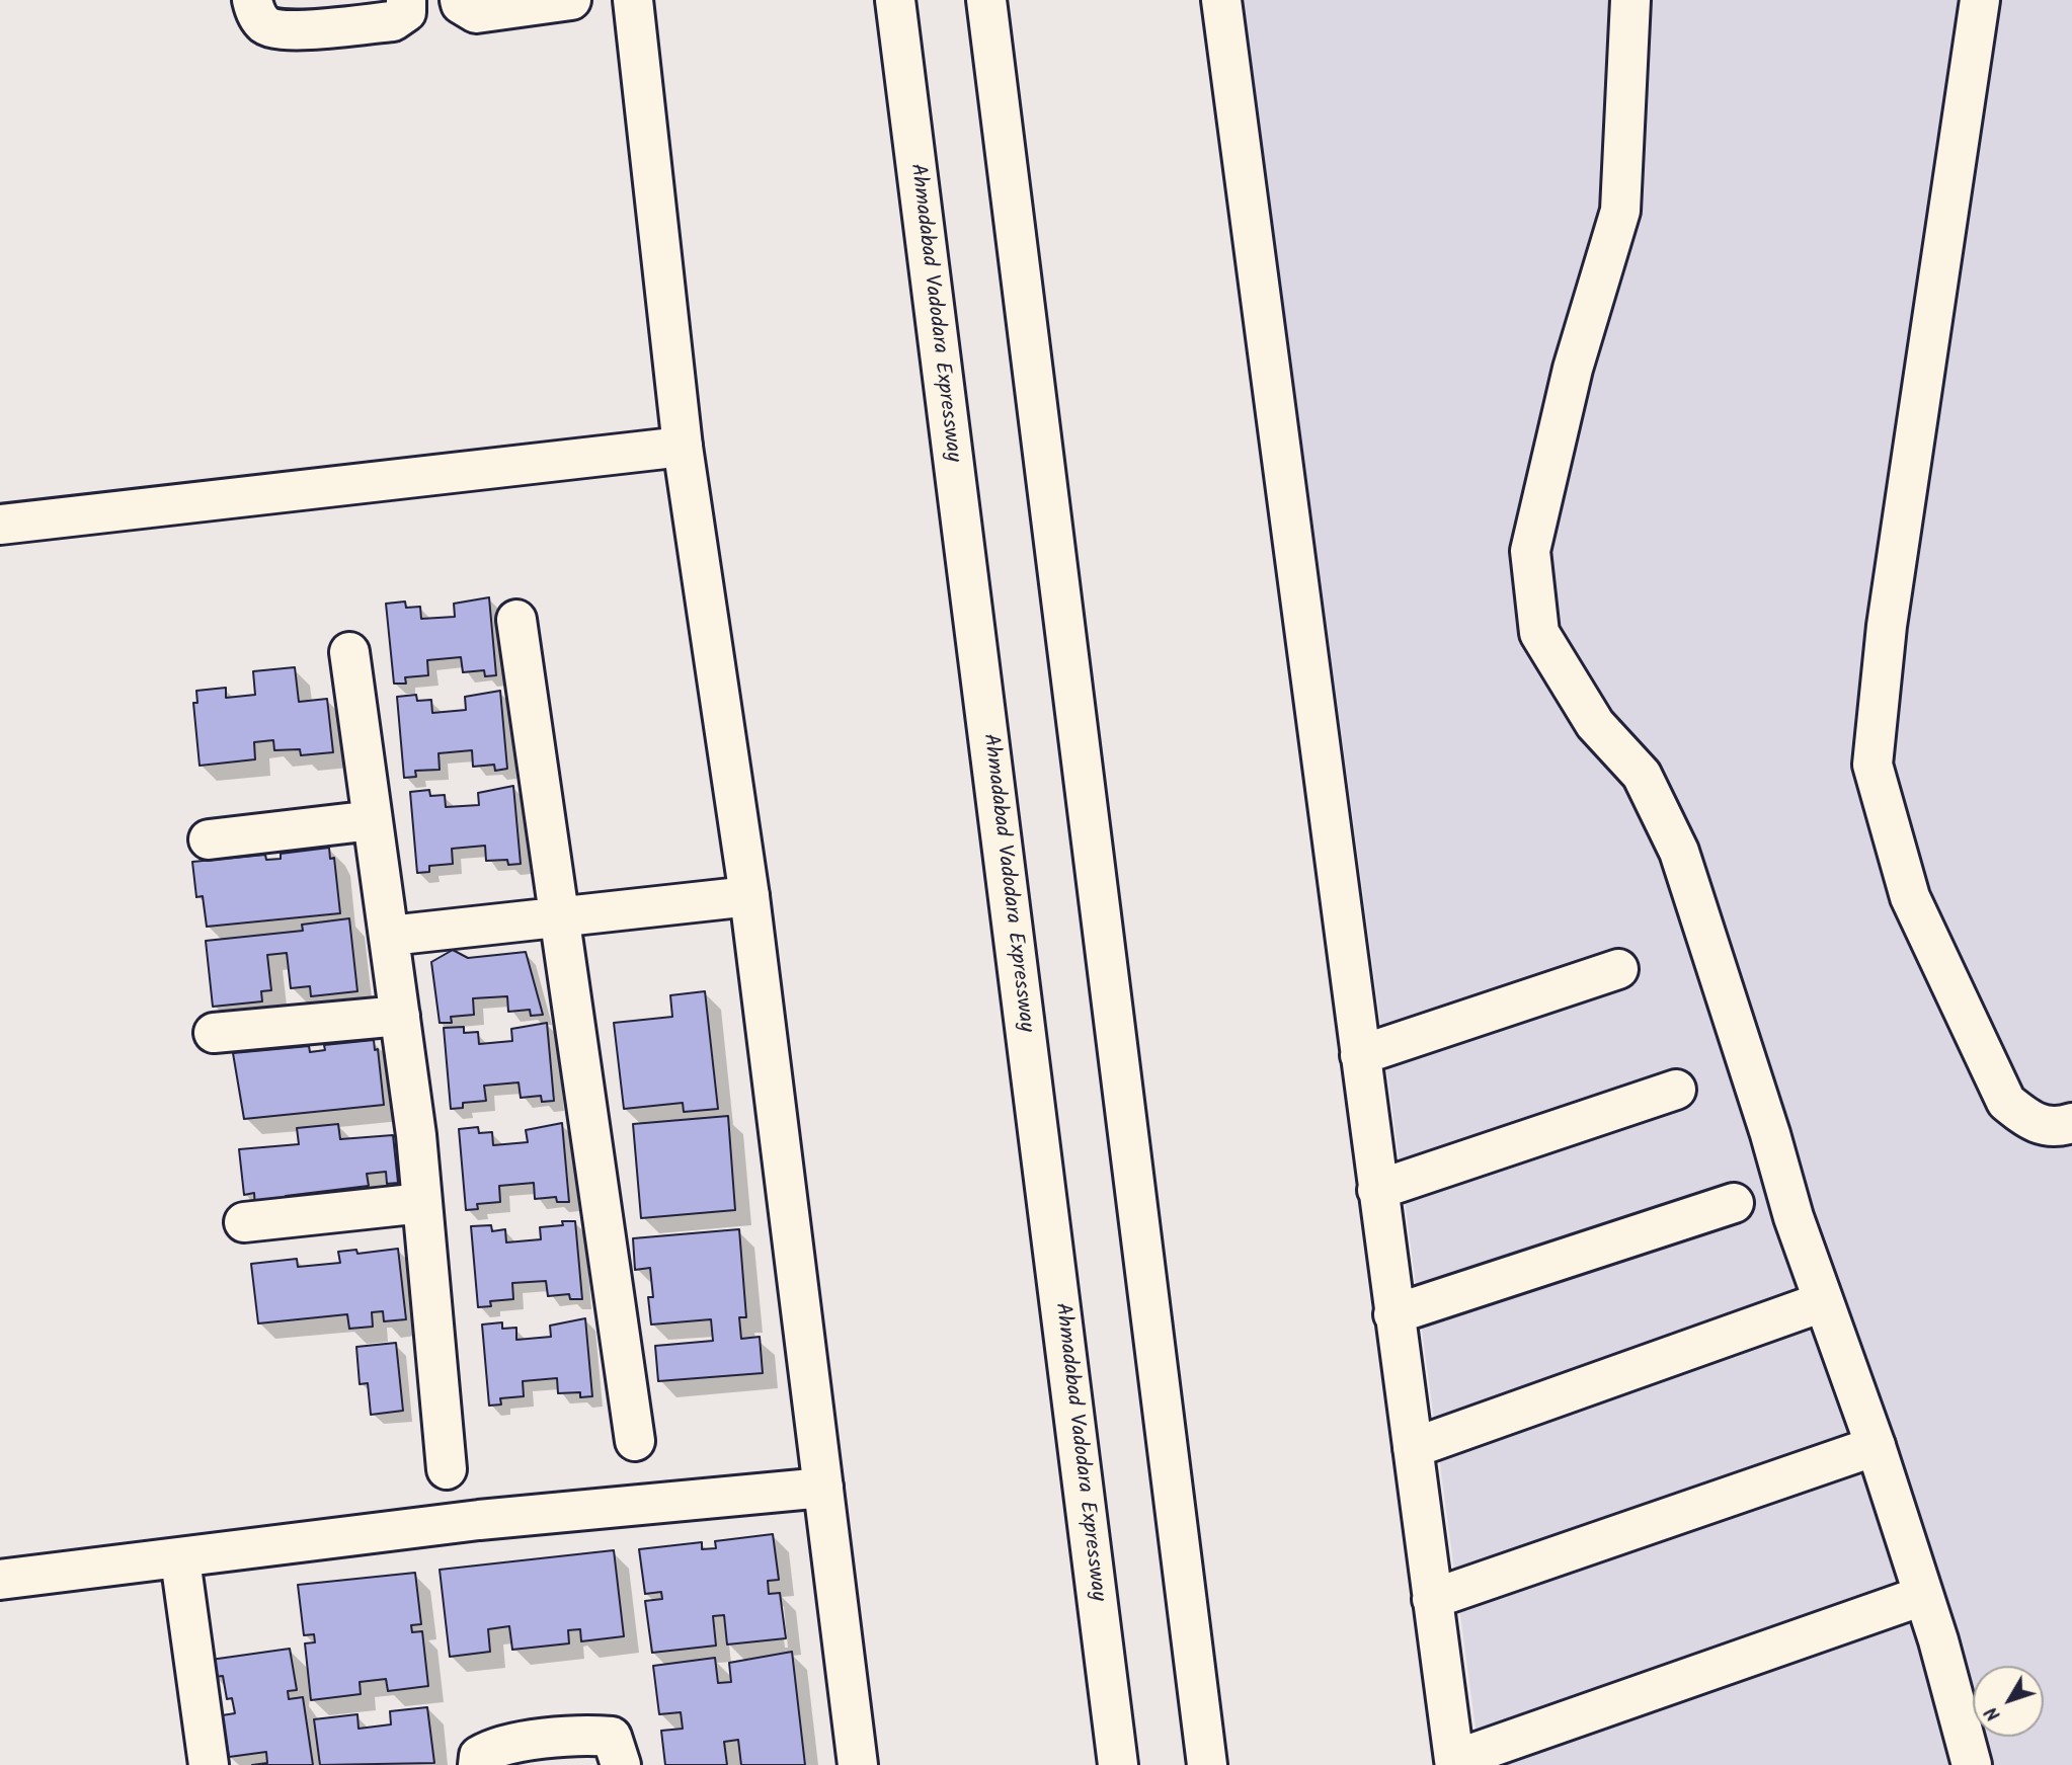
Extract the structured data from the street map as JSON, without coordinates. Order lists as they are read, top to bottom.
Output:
{
  "streets": {
    "main road": ["Ahmadabad Vadodara Expressway"]
  },
  "north": "bottom left"
}
